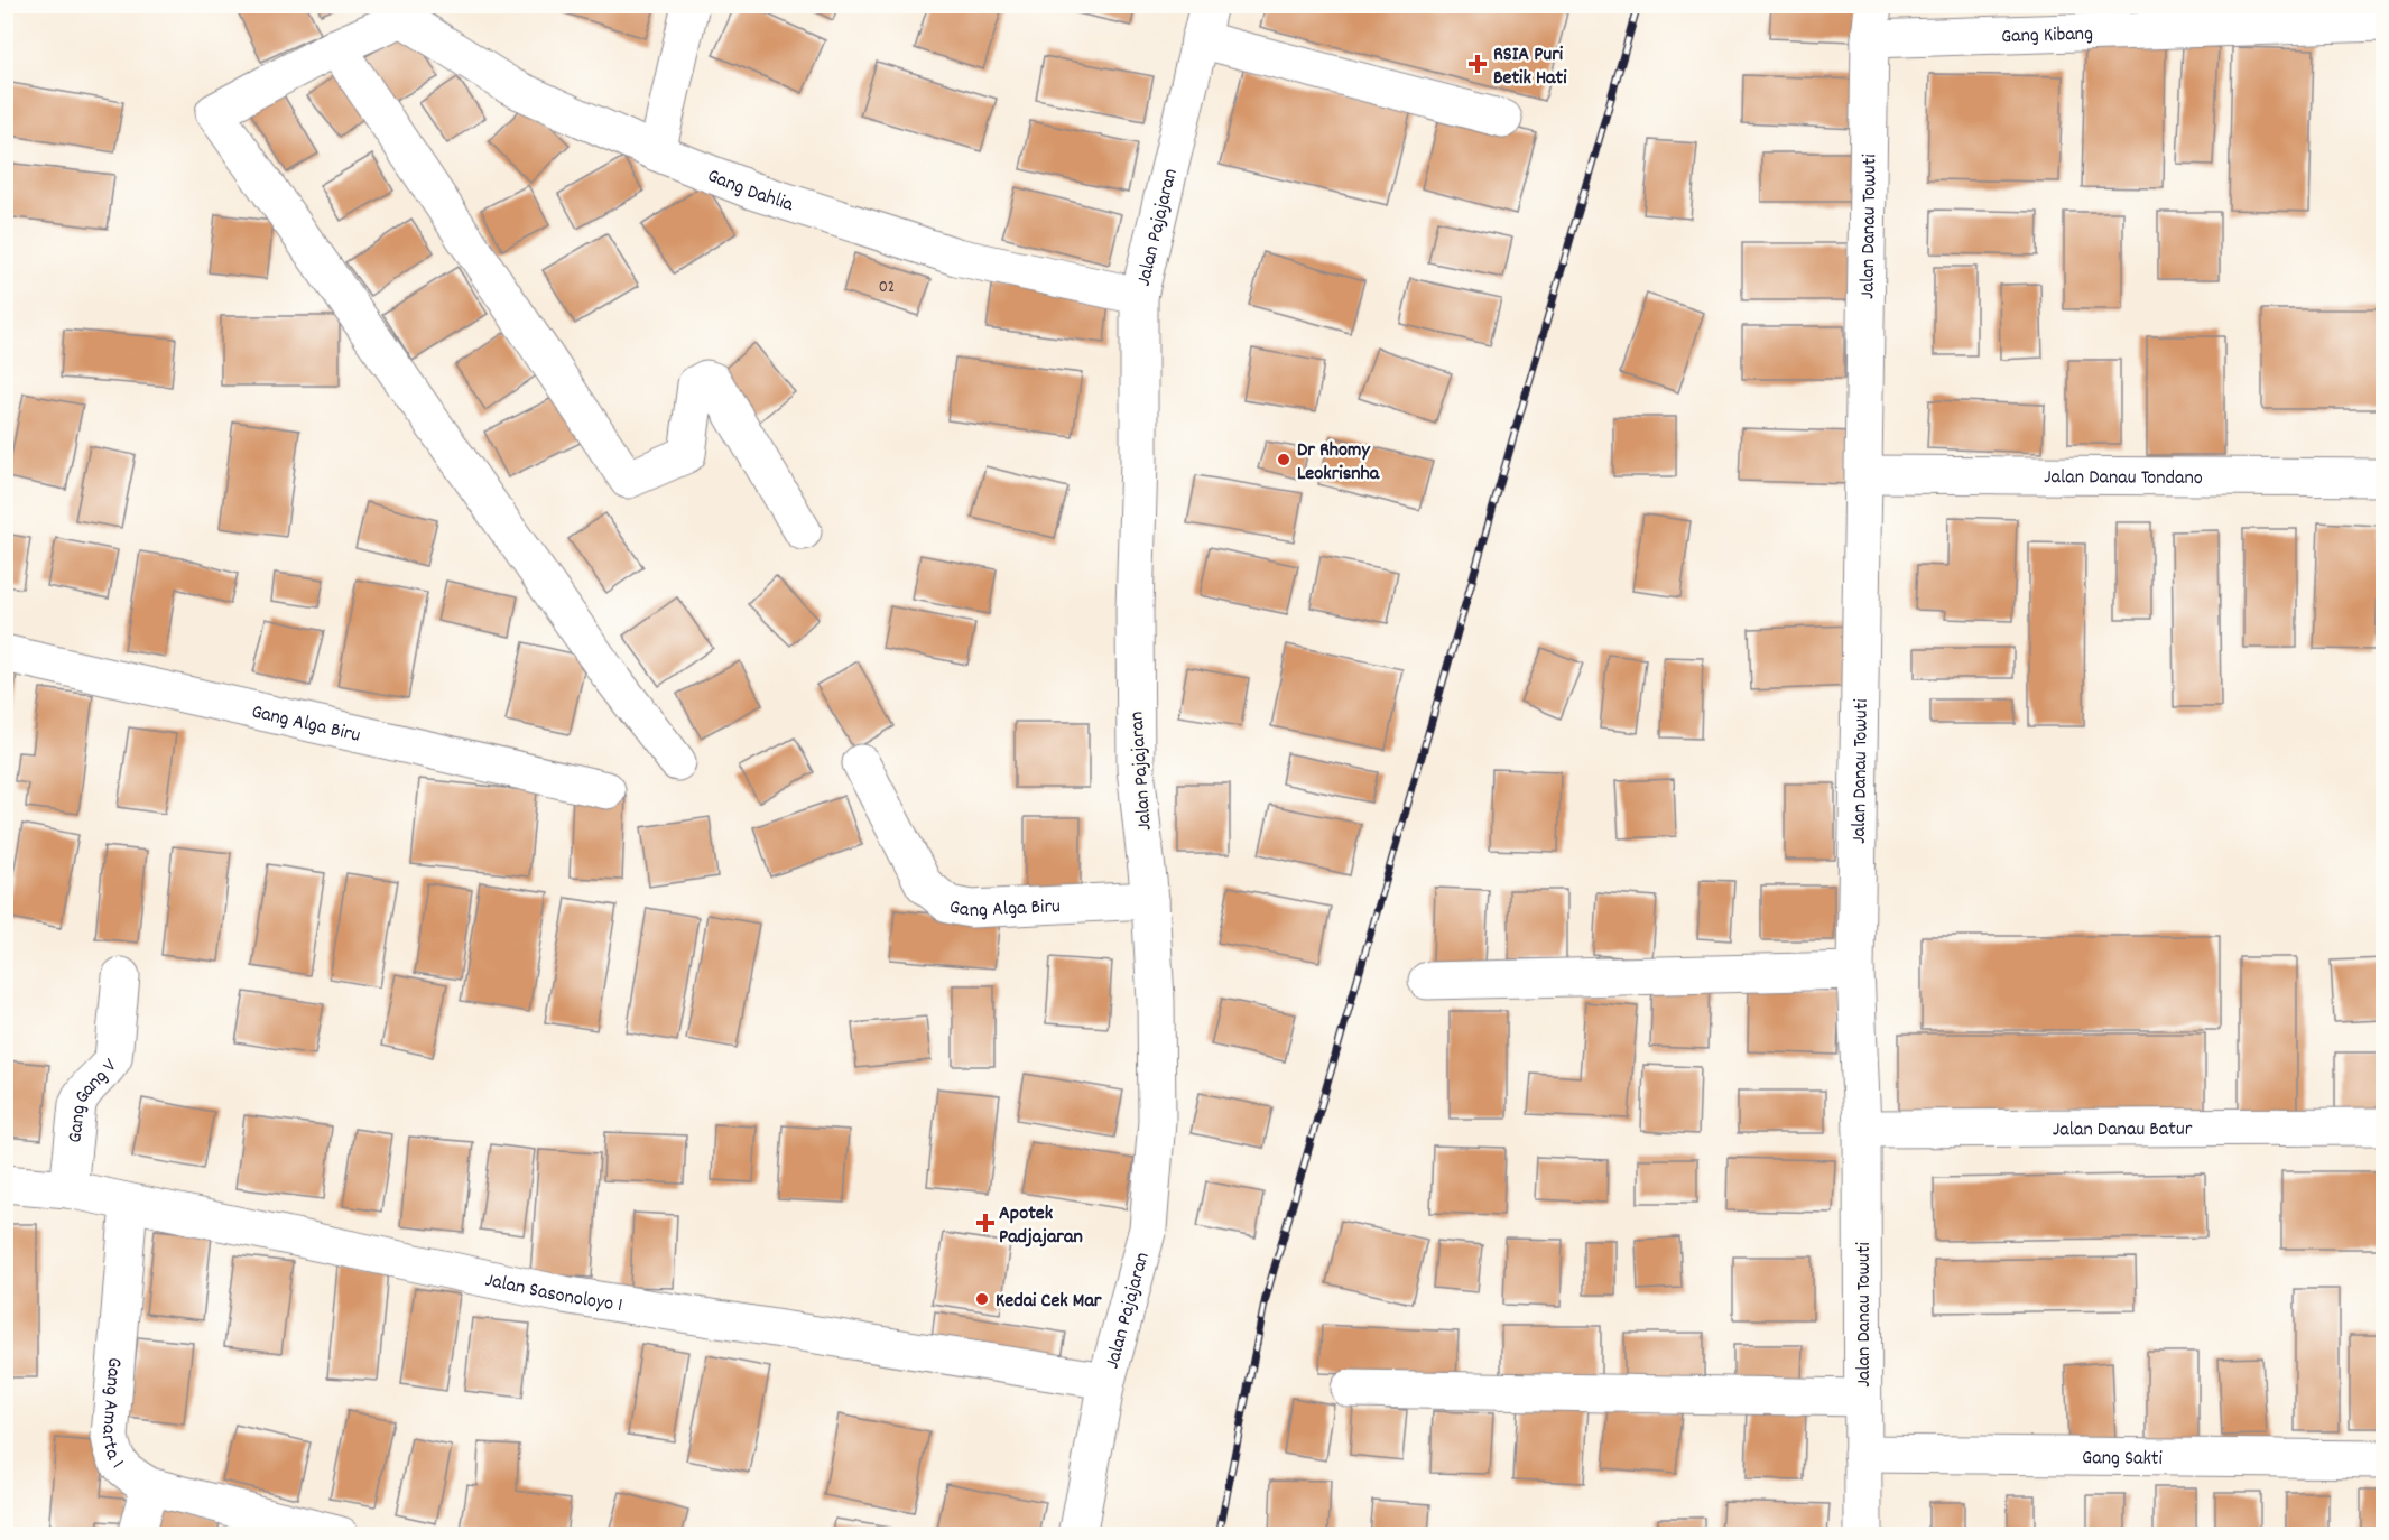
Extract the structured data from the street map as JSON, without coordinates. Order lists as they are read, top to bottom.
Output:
{
  "streets": {
    "street": [
      "Gang Kibang",
      "Gang Dahlia",
      "Jalan Danau Towuti",
      "Jalan Pajajaran",
      "Jalan Danau Tondano",
      "Gang Alga Biru",
      "Gang Gang V",
      "Jalan Danau Batur",
      "Jalan Sasonoloyo 1",
      "Gang Amarta 1",
      "Gang Sakti"
    ]
  },
  "crossings": [
    ["Gang Kibang", "Jalan Danau Towuti"],
    ["Gang Dahlia", "Jalan Pajajaran"],
    ["Jalan Danau Towuti", "Jalan Danau Tondano"],
    ["Jalan Danau Towuti", "Jalan Danau Batur"],
    ["Jalan Danau Towuti", "Gang Sakti"],
    ["Jalan Pajajaran", "Gang Alga Biru"],
    ["Jalan Pajajaran", "Jalan Sasonoloyo 1"],
    ["Gang Gang V", "Jalan Sasonoloyo 1"],
    ["Jalan Sasonoloyo 1", "Gang Amarta 1"]
  ],
  "places": {
    "health": ["RSIA Puri Betik Hati", "Apotek Padjajaran"],
    "other": ["Dr Rhomy Leokrisnha", "Kedai Cek Mar"]
  },
  "house_numbers": ["02"]
}
